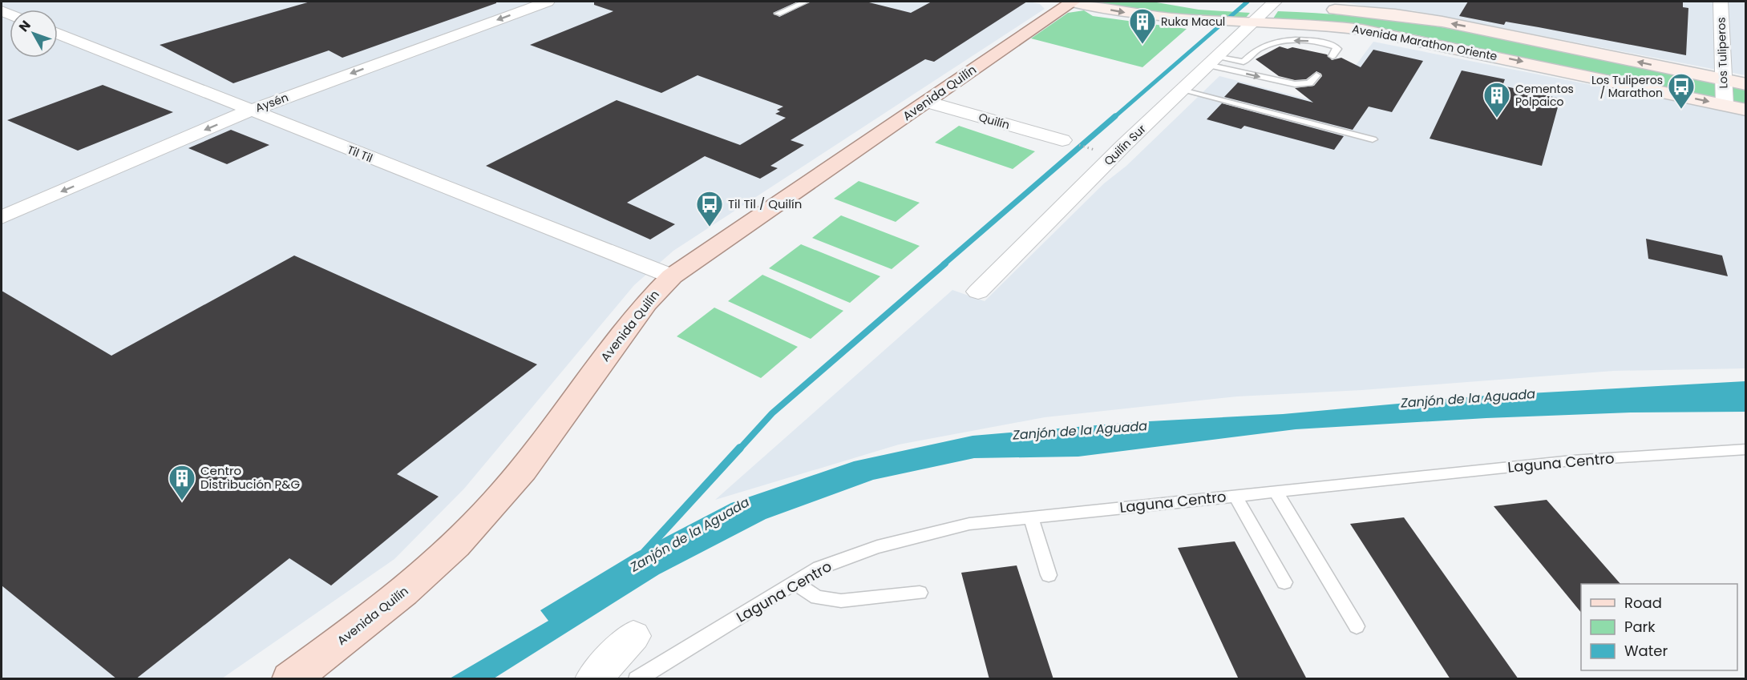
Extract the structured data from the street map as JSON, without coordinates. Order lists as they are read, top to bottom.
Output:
{
  "streets": {
    "main road": ["Avenida Marathon Oriente", "Avenida Quilín"],
    "street": [
      "Los Tuliperos",
      "Aysén",
      "Quilín",
      "Quilín Sur",
      "Til Til"
    ],
    "lane": ["Laguna Centro"]
  },
  "crossings": [
    ["Avenida Marathon Oriente", "Los Tuliperos"],
    ["Avenida Marathon Oriente", "Avenida Quilín"],
    ["Avenida Marathon Oriente", "Quilín Sur"],
    ["Avenida Quilín", "Quilín"],
    ["Avenida Quilín", "Til Til"],
    ["Aysén", "Til Til"]
  ],
  "one_way": ["Aysén"],
  "water": ["Zanjón de la Aguada"],
  "places": {
    "building": ["Ruka Macul", "Cementos Polpaico", "Centro Distribución P&G"],
    "bus stop": ["Los Tuliperos / Marathon", "Til Til / Quilín"]
  },
  "legend": ["Road", "Park", "Water"],
  "north": "top left"
}
